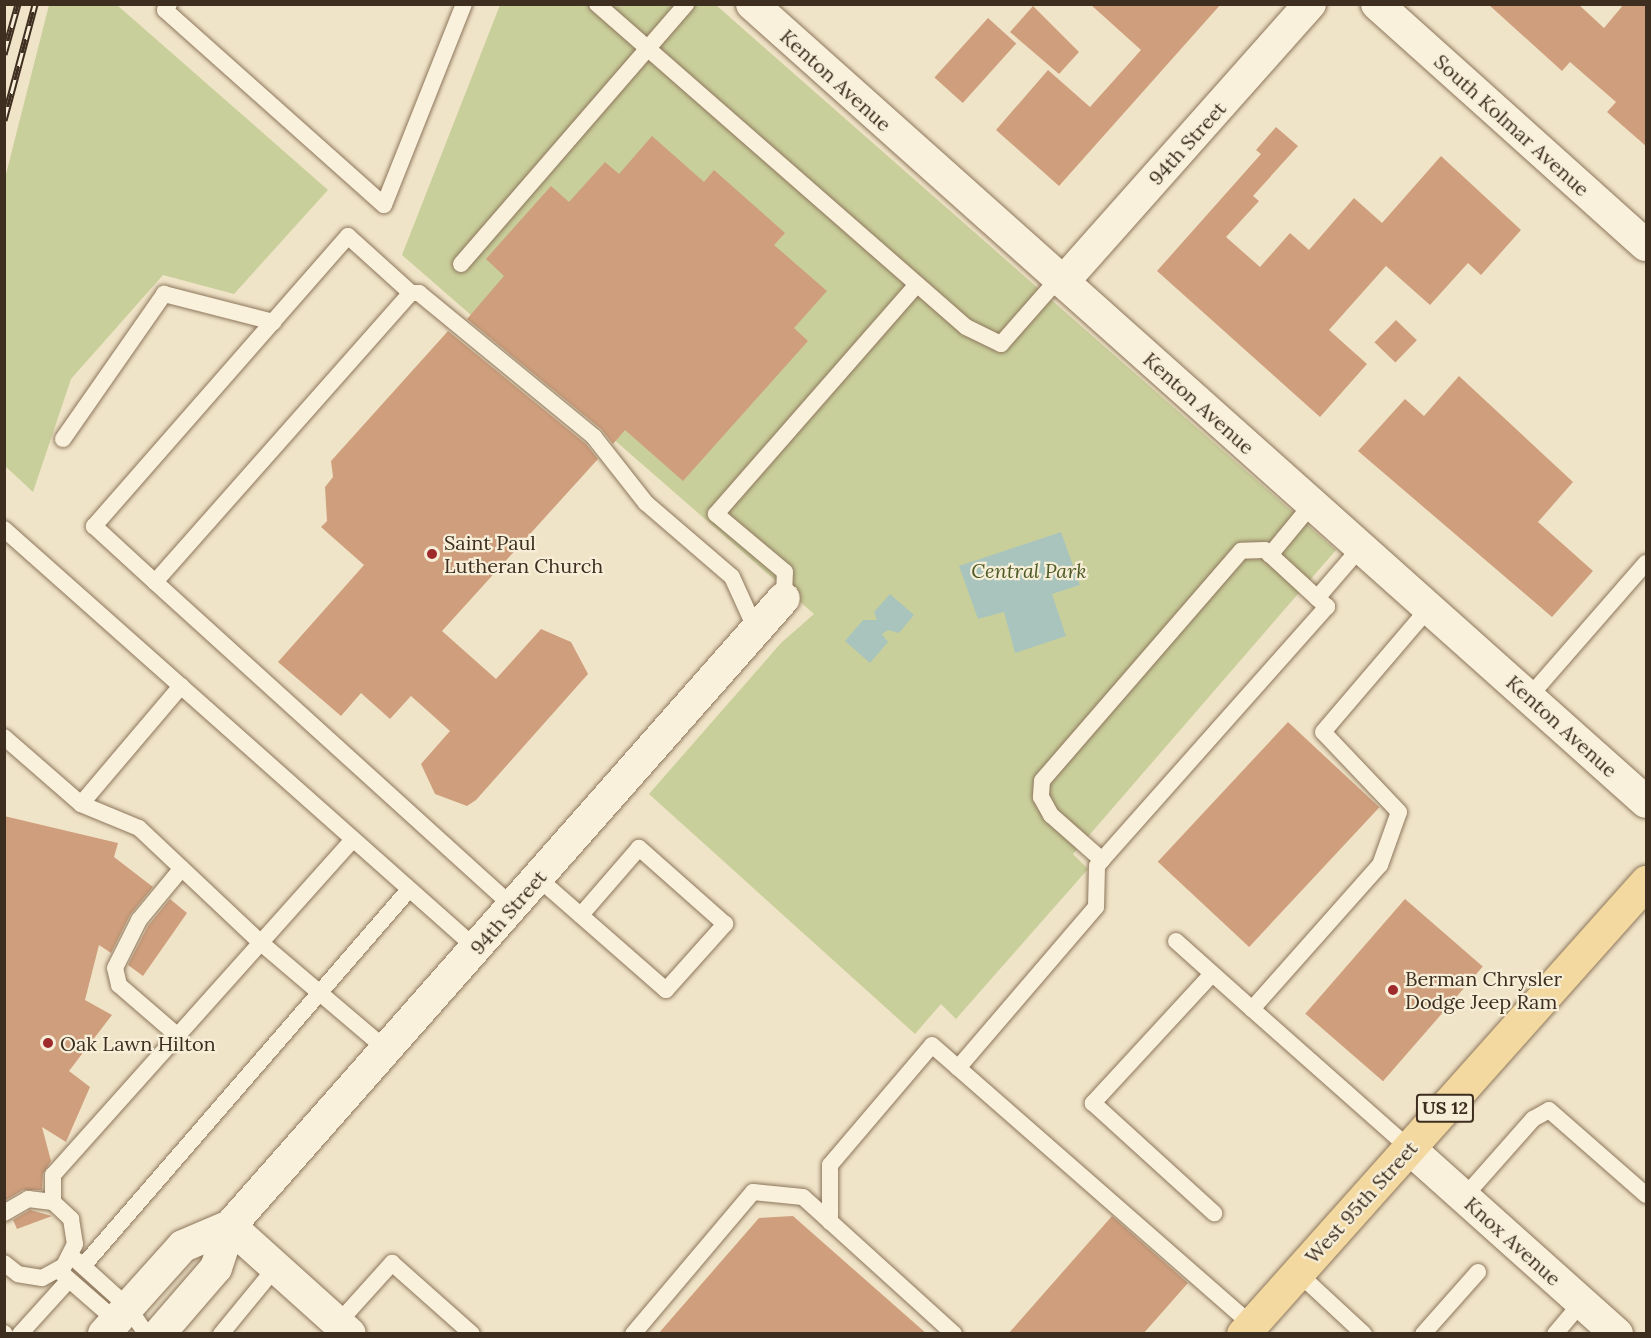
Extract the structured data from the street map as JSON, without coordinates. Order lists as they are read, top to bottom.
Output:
{
  "streets": {
    "main road": ["US 12", "West 95th Street"],
    "street": [
      "Kenton Avenue",
      "South Kolmar Avenue",
      "94th Street",
      "Knox Avenue"
    ]
  },
  "crossings": [
    ["Kenton Avenue", "94th Street"],
    ["West 95th Street", "Knox Avenue"]
  ],
  "parks": ["Central Park"],
  "places": ["Saint Paul Lutheran Church", "Berman Chrysler Dodge Jeep Ram", "Oak Lawn Hilton"]
}
